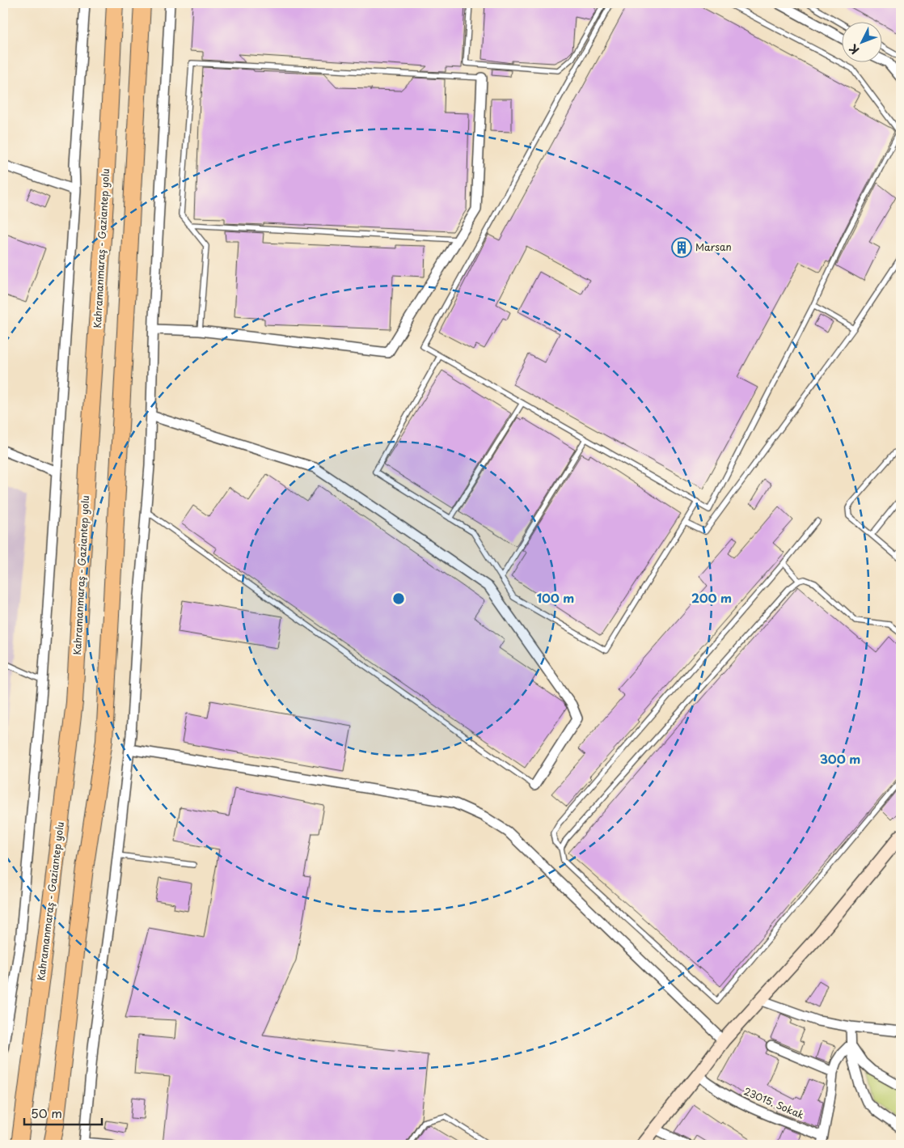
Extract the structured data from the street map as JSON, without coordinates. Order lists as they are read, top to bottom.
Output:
{
  "streets": {
    "highway": ["Kahramanmaraş - Gaziantep yolu"],
    "street": ["23015. Sokak"]
  },
  "places": {
    "building": ["Marsan"]
  },
  "scale_bar": "50 m",
  "north": "bottom left",
  "rings": ["100 m", "200 m", "300 m"]
}
